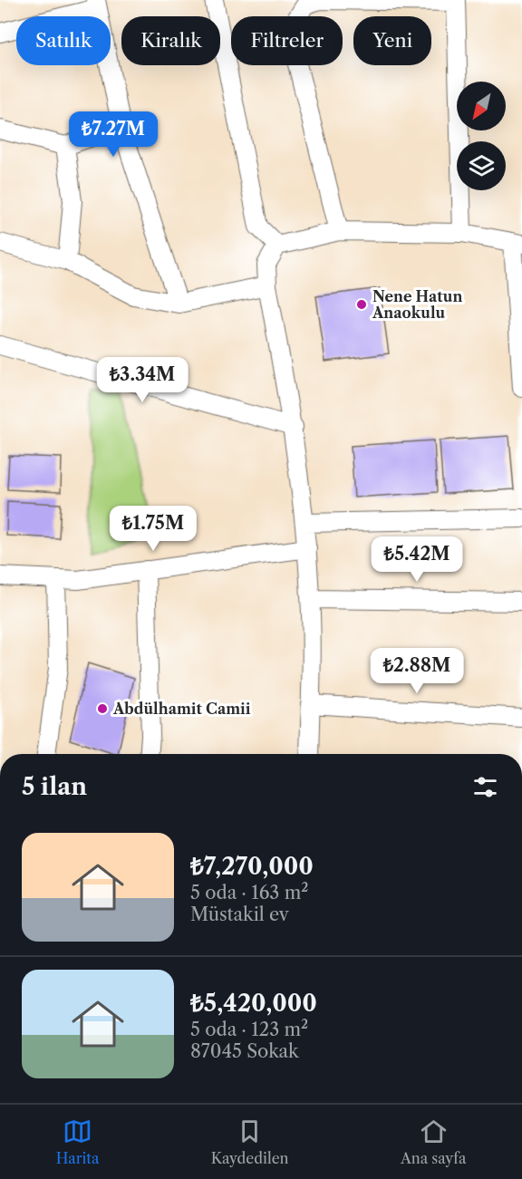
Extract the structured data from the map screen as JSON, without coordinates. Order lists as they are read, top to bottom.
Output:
{
  "places": ["Nene Hatun Anaokulu", "Abdülhamit Camii"],
  "north": "bottom left",
  "page": {
    "chip": [
      "Satılık",
      "Kiralık",
      "Filtreler",
      "Yeni"
    ],
    "price": [
      "₺7.27M",
      "₺3.34M",
      "₺1.75M",
      "₺5.42M",
      "₺2.88M"
    ],
    "heading": "5 ilan",
    "list": [
      {
        "name": "₺7,270,000",
        "note": "5 oda · 163 m² · Müstakil ev"
      },
      {
        "name": "₺5,420,000",
        "note": "5 oda · 123 m² · 87045 Sokak"
      }
    ],
    "tabs": ["Harita", "Kaydedilen", "Ana sayfa"]
  }
}
